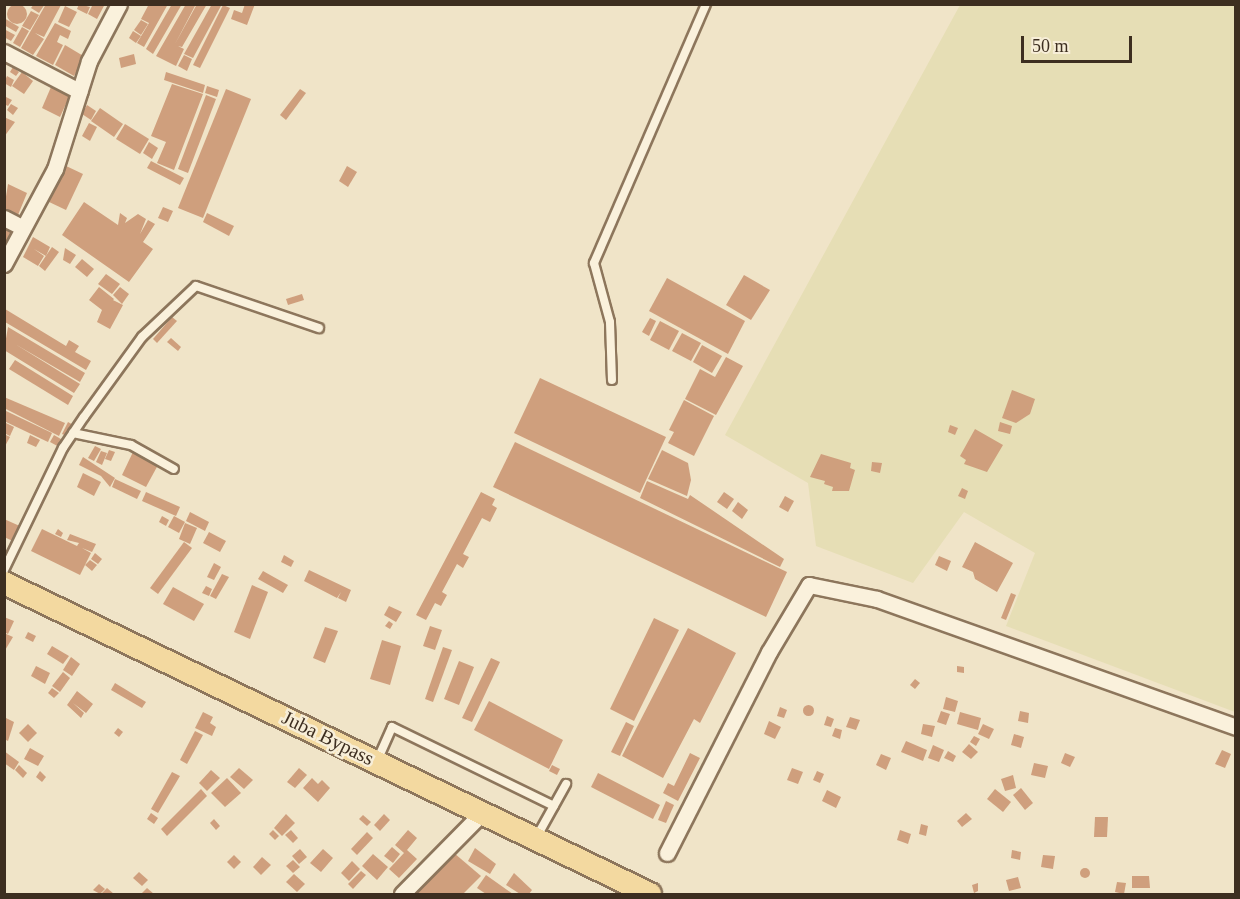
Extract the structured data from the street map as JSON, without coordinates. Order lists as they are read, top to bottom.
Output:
{
  "streets": {
    "main road": ["Juba Bypass"]
  },
  "scale_bar": "50 m"
}
